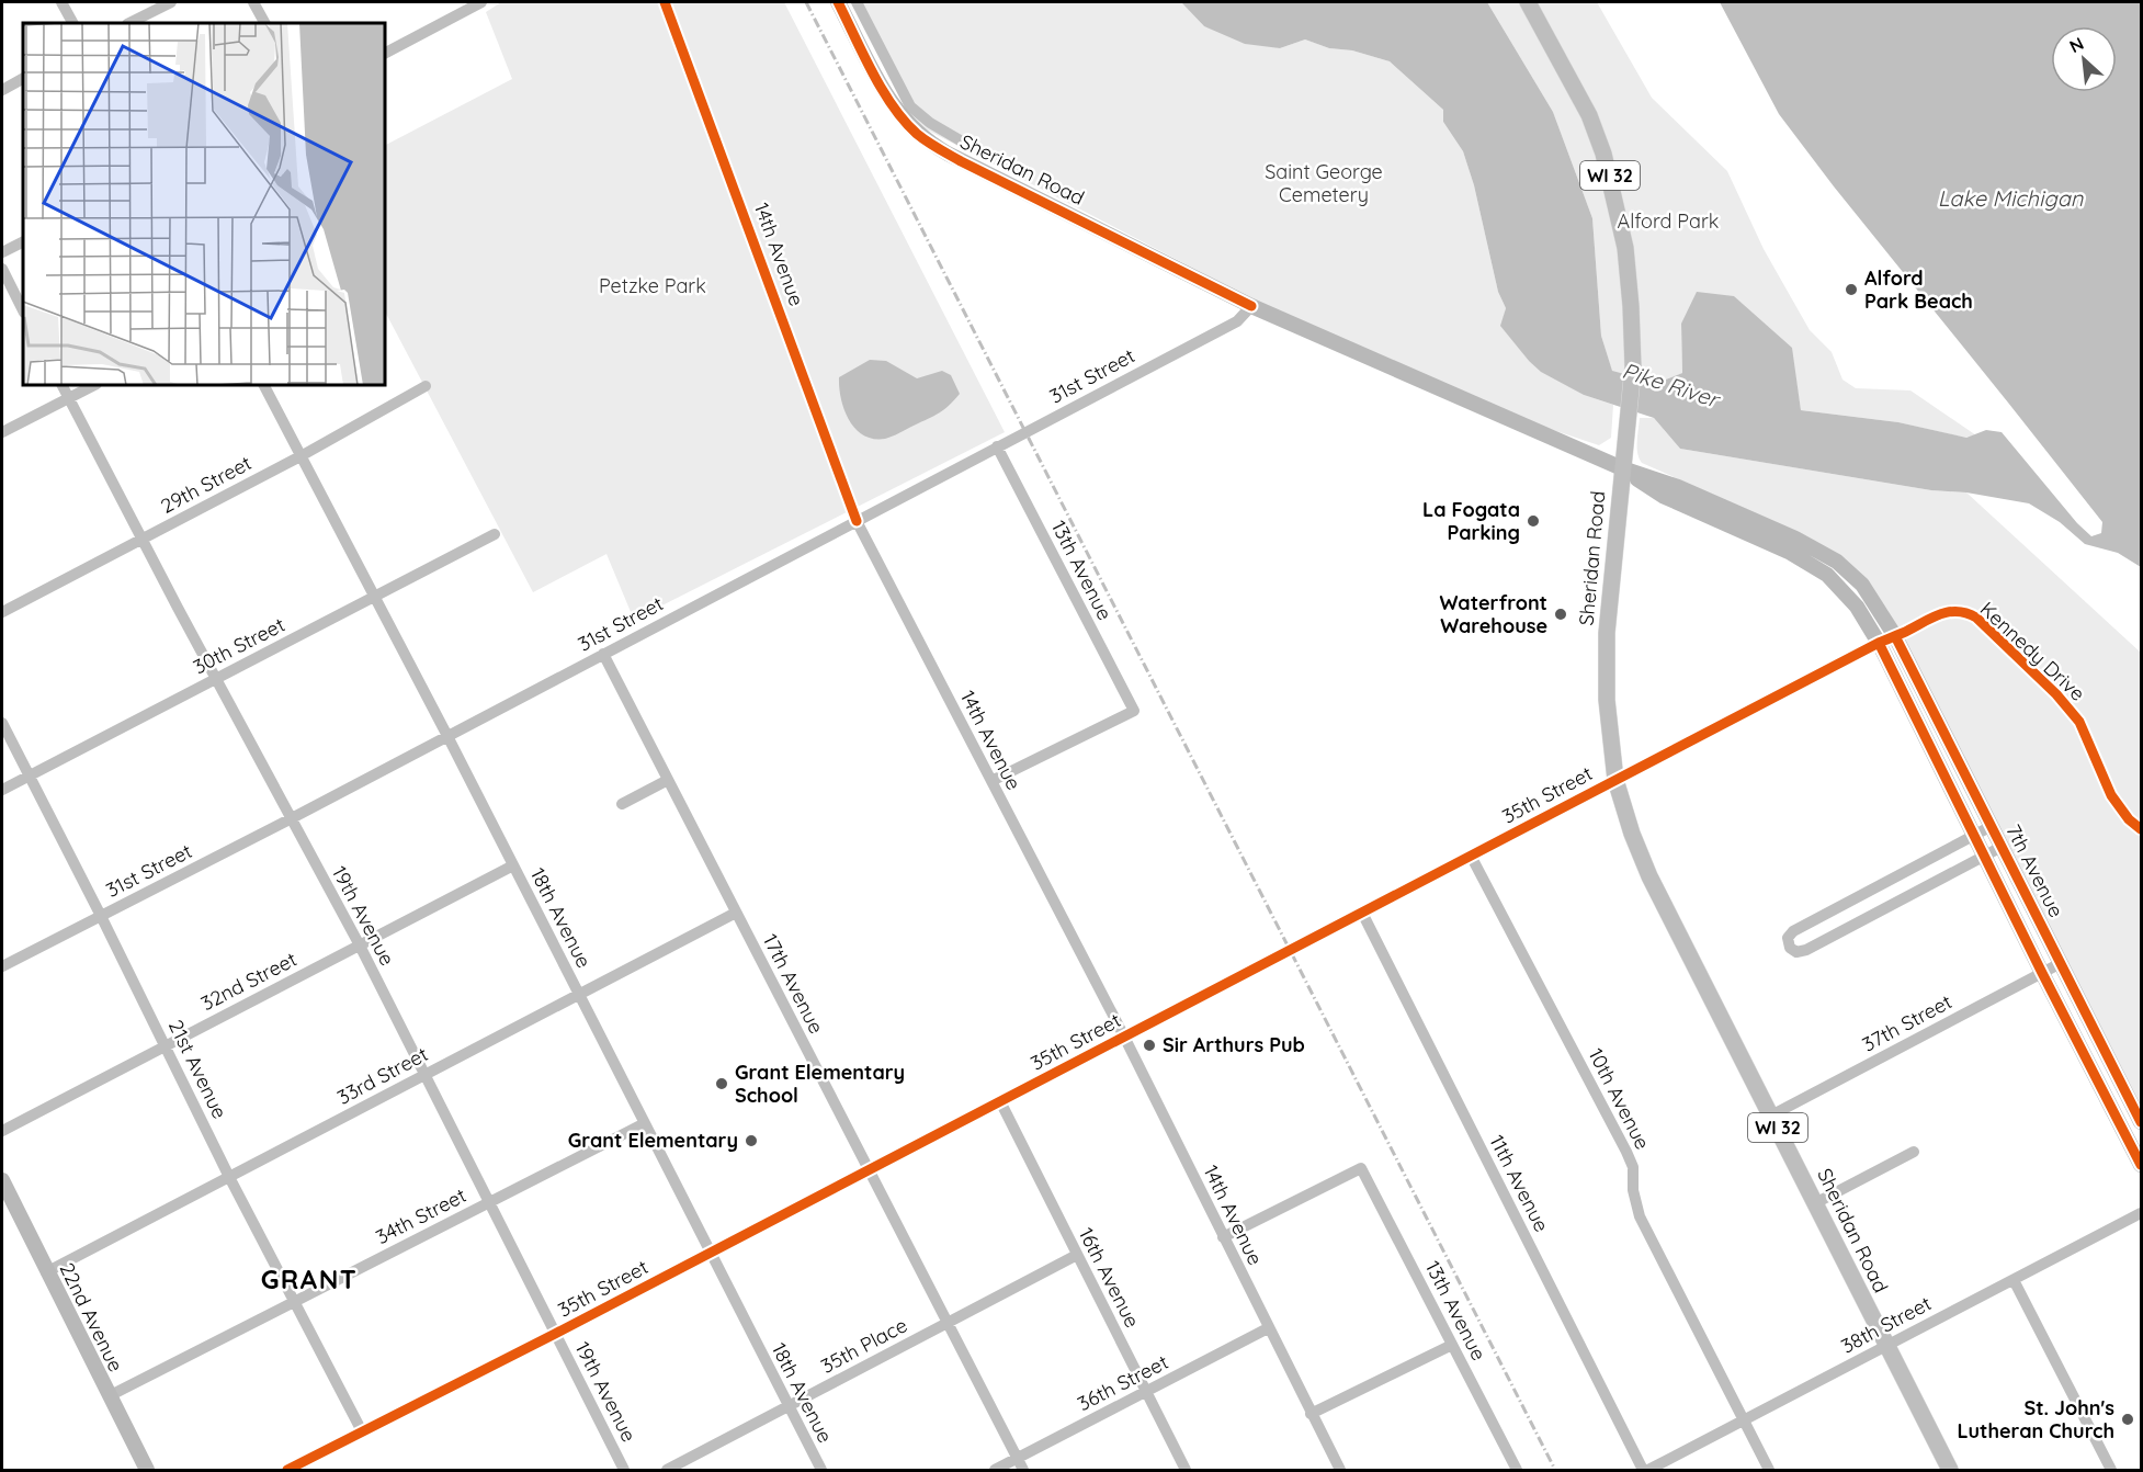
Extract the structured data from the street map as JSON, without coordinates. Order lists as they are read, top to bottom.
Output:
{
  "streets": {
    "main road": ["Sheridan Road", "WI 32"],
    "street": [
      "14th Avenue",
      "31st Street",
      "29th Street",
      "13th Avenue",
      "30th Street",
      "Kennedy Drive",
      "35th Street",
      "7th Avenue",
      "19th Avenue",
      "18th Avenue",
      "32nd Street",
      "17th Avenue",
      "37th Street",
      "21st Avenue",
      "33rd Street",
      "10th Avenue",
      "11th Avenue",
      "34th Street",
      "16th Avenue",
      "22nd Avenue",
      "38th Street",
      "35th Place",
      "36th Street"
    ]
  },
  "crossings": [
    ["Sheridan Road", "WI 32"],
    ["Sheridan Road", "31st Street"],
    ["Sheridan Road", "35th Street"],
    ["Sheridan Road", "7th Avenue"],
    ["Sheridan Road", "37th Street"],
    ["Sheridan Road", "38th Street"],
    ["WI 32", "7th Avenue"],
    ["14th Avenue", "31st Street"],
    ["14th Avenue", "13th Avenue"],
    ["14th Avenue", "35th Street"],
    ["14th Avenue", "36th Street"],
    ["31st Street", "13th Avenue"],
    ["31st Street", "19th Avenue"],
    ["31st Street", "18th Avenue"],
    ["31st Street", "17th Avenue"],
    ["31st Street", "21st Avenue"],
    ["29th Street", "19th Avenue"],
    ["29th Street", "18th Avenue"],
    ["30th Street", "19th Avenue"],
    ["30th Street", "18th Avenue"],
    ["30th Street", "21st Avenue"],
    ["Kennedy Drive", "35th Street"],
    ["Kennedy Drive", "7th Avenue"],
    ["35th Street", "7th Avenue"],
    ["35th Street", "19th Avenue"],
    ["35th Street", "18th Avenue"],
    ["35th Street", "17th Avenue"],
    ["35th Street", "21st Avenue"],
    ["35th Street", "10th Avenue"],
    ["35th Street", "11th Avenue"],
    ["35th Street", "16th Avenue"],
    ["7th Avenue", "37th Street"],
    ["19th Avenue", "32nd Street"],
    ["19th Avenue", "33rd Street"],
    ["19th Avenue", "34th Street"],
    ["18th Avenue", "32nd Street"],
    ["18th Avenue", "33rd Street"],
    ["18th Avenue", "34th Street"],
    ["18th Avenue", "35th Place"],
    ["32nd Street", "21st Avenue"],
    ["17th Avenue", "33rd Street"],
    ["17th Avenue", "35th Place"],
    ["17th Avenue", "36th Street"],
    ["21st Avenue", "33rd Street"],
    ["21st Avenue", "34th Street"],
    ["33rd Street", "22nd Avenue"],
    ["10th Avenue", "38th Street"],
    ["11th Avenue", "38th Street"],
    ["34th Street", "22nd Avenue"],
    ["16th Avenue", "35th Place"],
    ["16th Avenue", "36th Street"]
  ],
  "districts": ["GRANT"],
  "water": ["Lake Michigan", "Pike River"],
  "parks": ["Saint George Cemetery", "Alford Park", "Petzke Park"],
  "places": [
    "Alford Park Beach",
    "La Fogata Parking",
    "Waterfront Warehouse",
    "Sir Arthurs Pub",
    "Grant Elementary School",
    "Grant Elementary",
    "St. John's Lutheran Church"
  ],
  "north": "top left"
}
